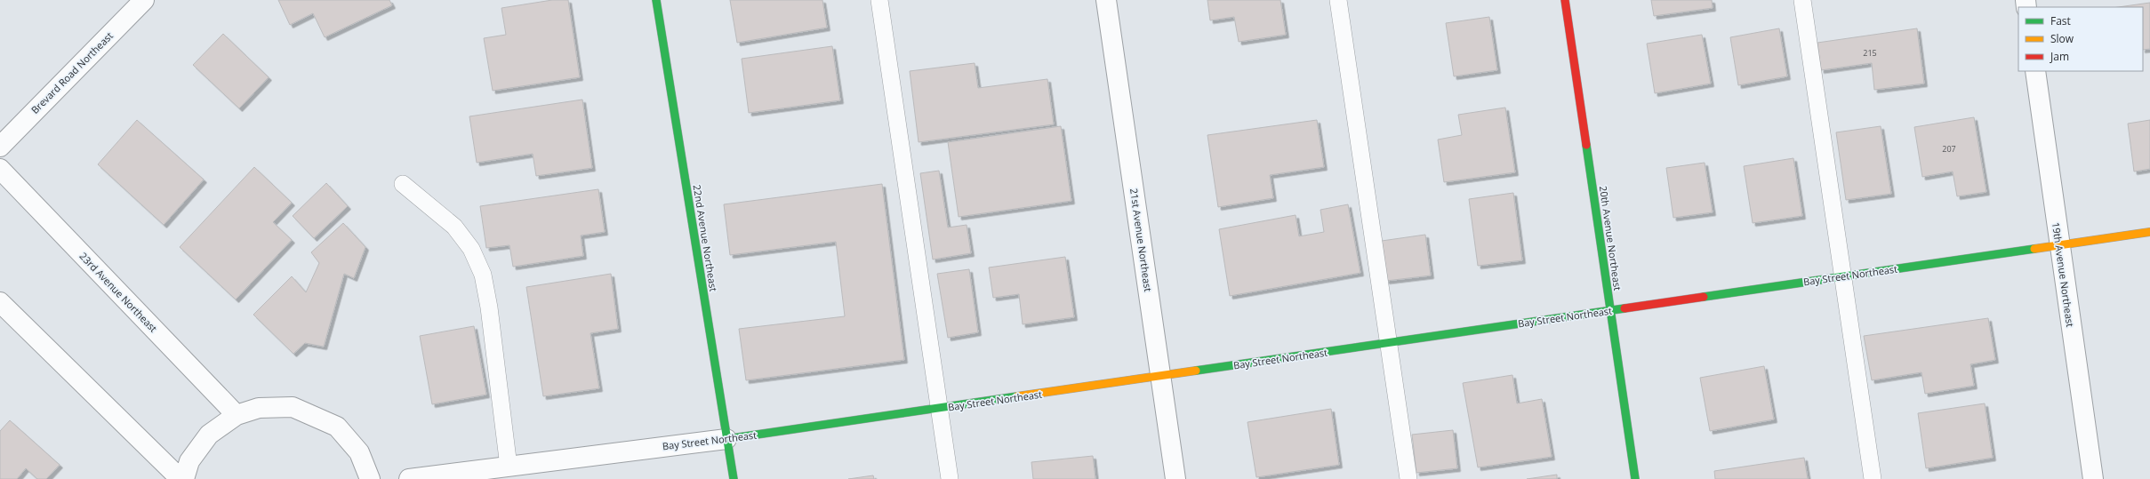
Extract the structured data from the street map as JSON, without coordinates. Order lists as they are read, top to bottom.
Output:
{
  "streets": {
    "street": [
      "Brevard Road Northeast",
      "22nd Avenue Northeast",
      "20th Avenue Northeast",
      "21st Avenue Northeast",
      "19th Avenue Northeast",
      "Bay Street Northeast",
      "23rd Avenue Northeast"
    ]
  },
  "crossings": [
    ["22nd Avenue Northeast", "Bay Street Northeast"],
    ["20th Avenue Northeast", "Bay Street Northeast"],
    ["21st Avenue Northeast", "Bay Street Northeast"],
    ["19th Avenue Northeast", "Bay Street Northeast"]
  ],
  "house_numbers": ["215", "207"],
  "legend": ["Fast", "Slow", "Jam"]
}
